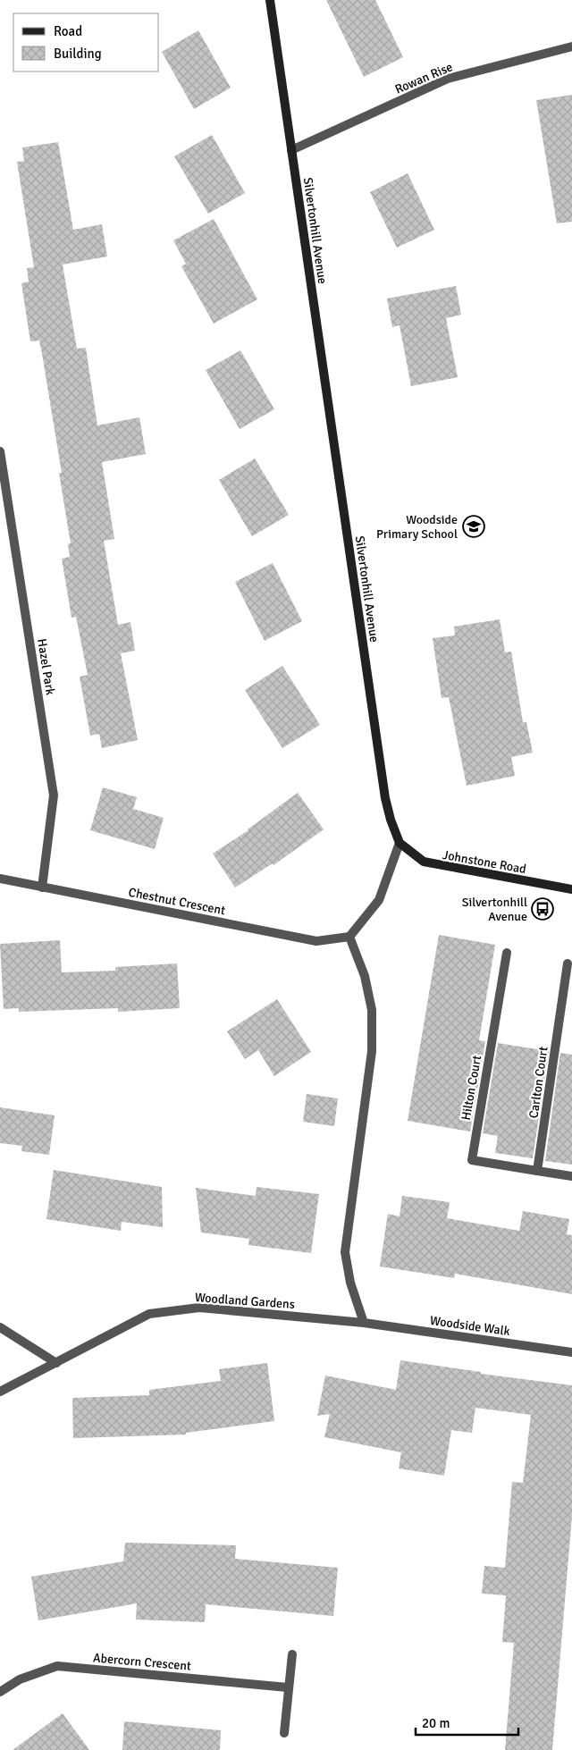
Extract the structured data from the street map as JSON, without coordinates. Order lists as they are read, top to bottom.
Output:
{
  "streets": {
    "street": [
      "Rowan Rise",
      "Silvertonhill Avenue",
      "Hazel Park",
      "Johnstone Road",
      "Chestnut Crescent",
      "Carlton Court",
      "Hilton Court",
      "Woodland Gardens",
      "Woodside Walk",
      "Abercorn Crescent"
    ]
  },
  "crossings": [
    ["Rowan Rise", "Silvertonhill Avenue"],
    ["Silvertonhill Avenue", "Johnstone Road"],
    ["Hazel Park", "Chestnut Crescent"],
    ["Carlton Court", "Hilton Court"],
    ["Woodland Gardens", "Woodside Walk"]
  ],
  "places": {
    "school or university": ["Woodside Primary School"],
    "bus stop": ["Silvertonhill Avenue"]
  },
  "legend": ["Road", "Building"],
  "scale_bar": "20 m"
}
